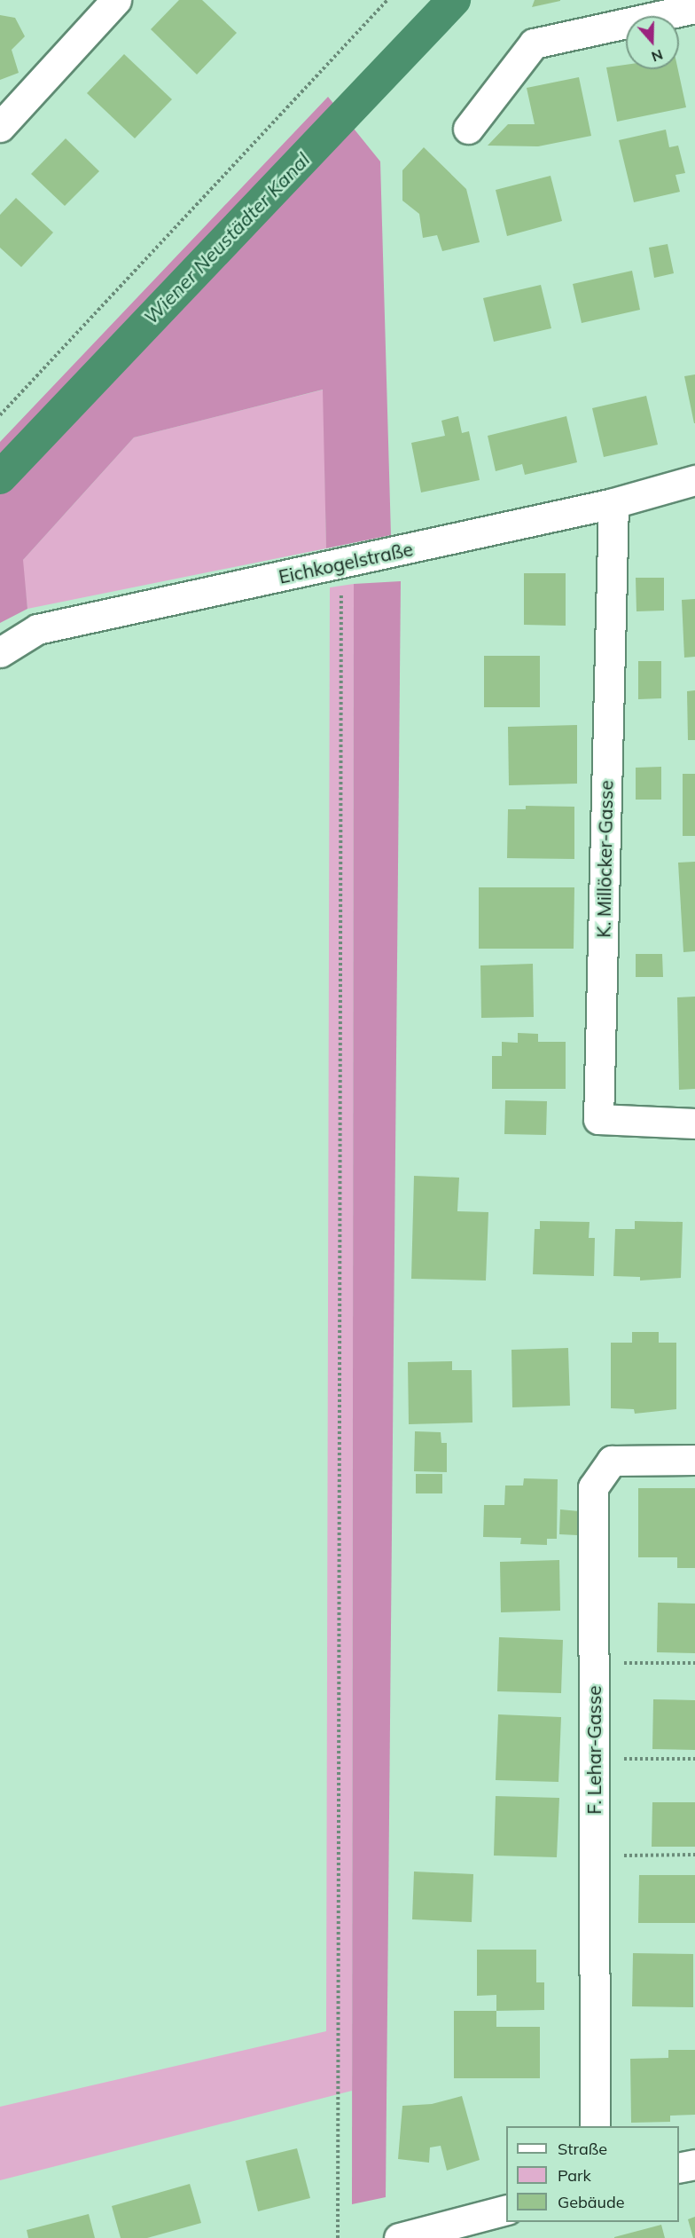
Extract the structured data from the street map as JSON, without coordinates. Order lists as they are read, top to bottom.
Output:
{
  "streets": {
    "street": ["Eichkogelstraße", "K. Millöcker-Gasse", "F. Lehar-Gasse"]
  },
  "crossings": [
    ["Eichkogelstraße", "K. Millöcker-Gasse"]
  ],
  "water": ["Wiener Neustädter Kanal"],
  "legend": ["Straße", "Park", "Gebäude"],
  "north": "bottom"
}
